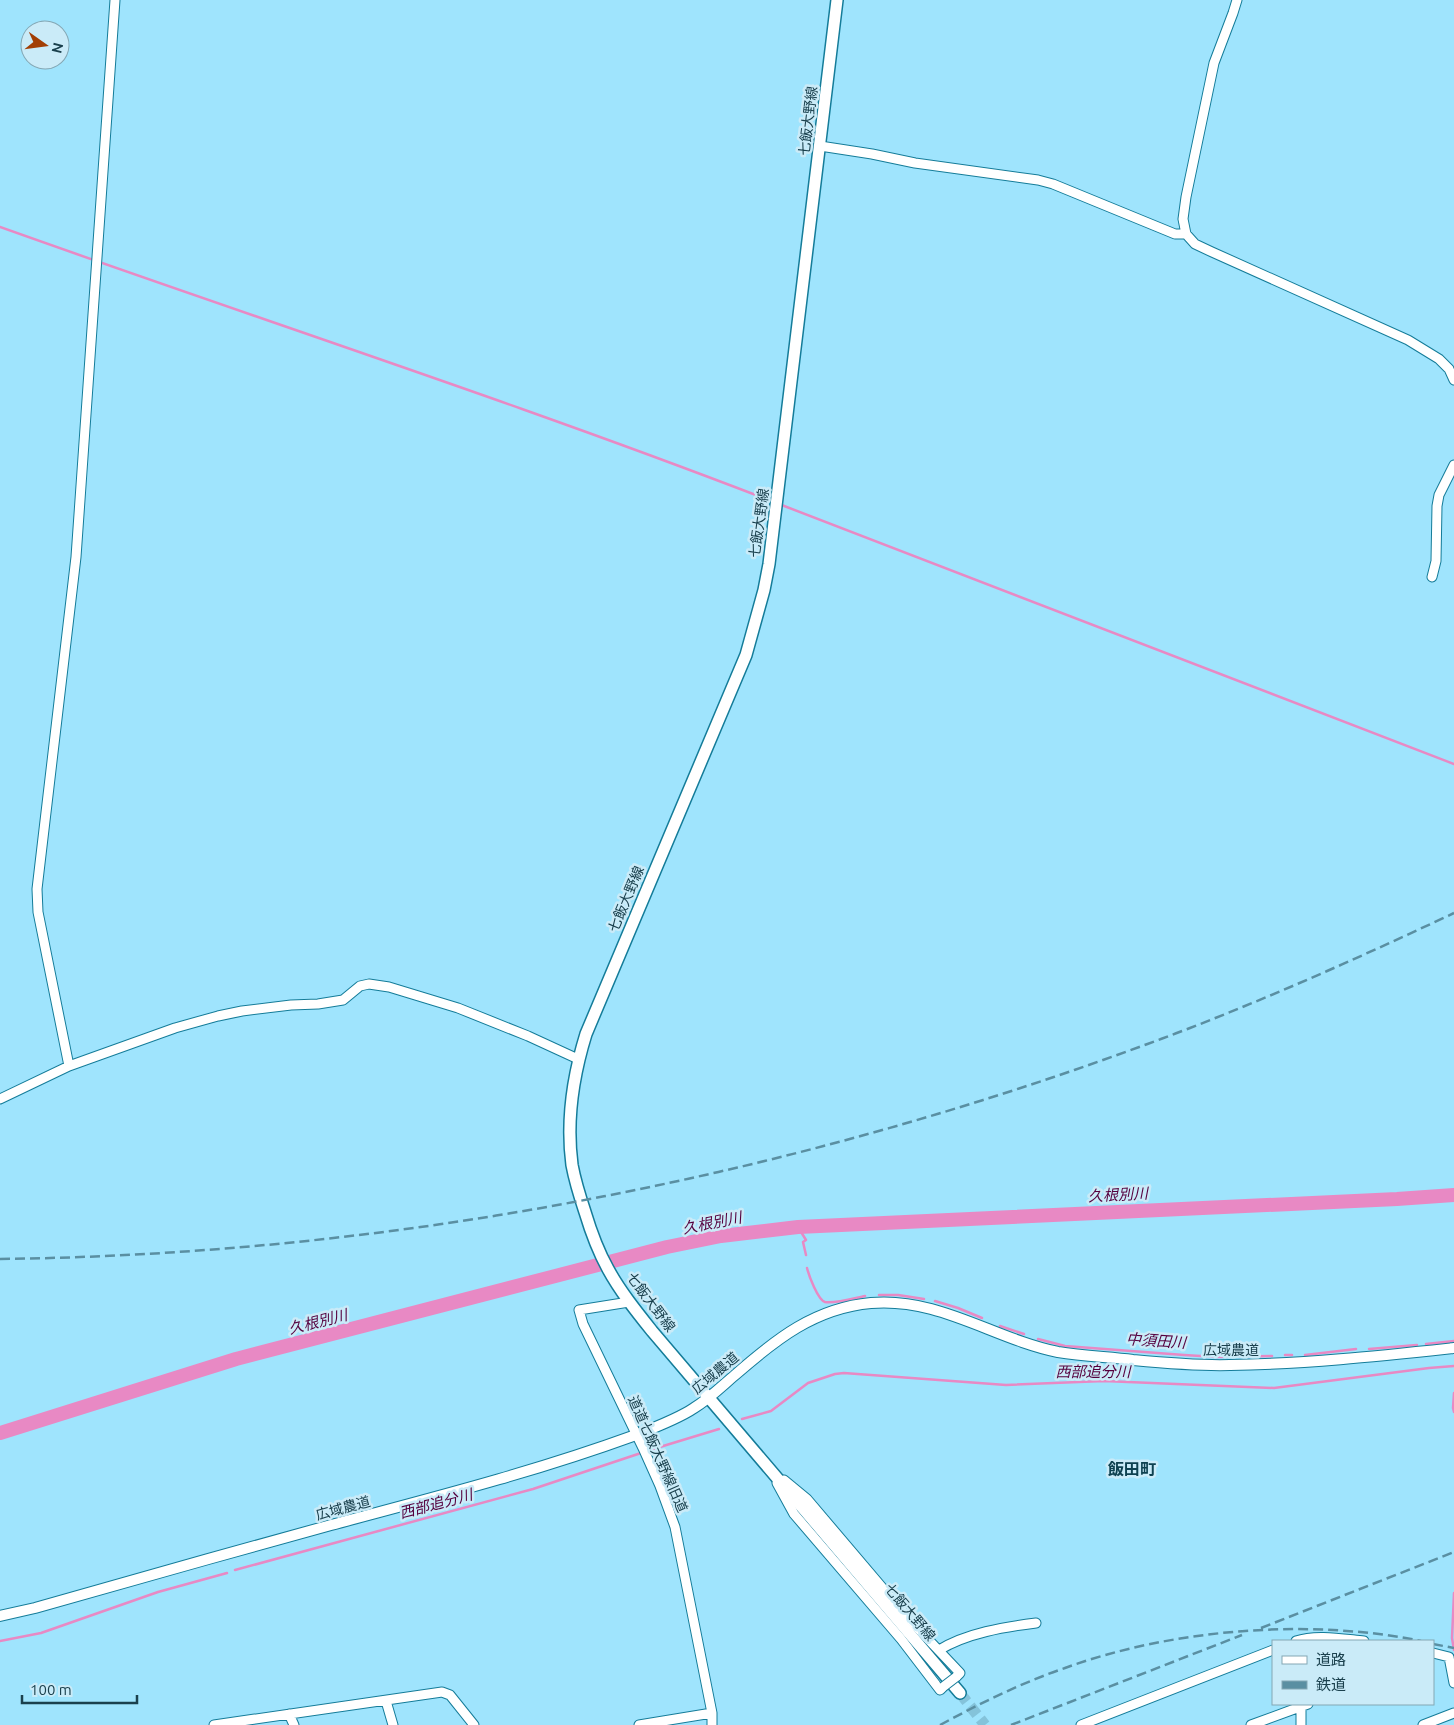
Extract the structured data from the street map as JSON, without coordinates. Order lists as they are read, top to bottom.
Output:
{
  "streets": {
    "main road": ["七飯大野線"],
    "street": ["広域農道", "道道七飯大野線旧道"]
  },
  "crossings": [
    ["七飯大野線", "広域農道"],
    ["七飯大野線", "道道七飯大野線旧道"],
    ["広域農道", "道道七飯大野線旧道"]
  ],
  "districts": ["飯田町"],
  "water": ["久根別川", "中須田川", "西部追分川"],
  "legend": ["道路", "鉄道"],
  "scale_bar": "100 m",
  "north": "right"
}
